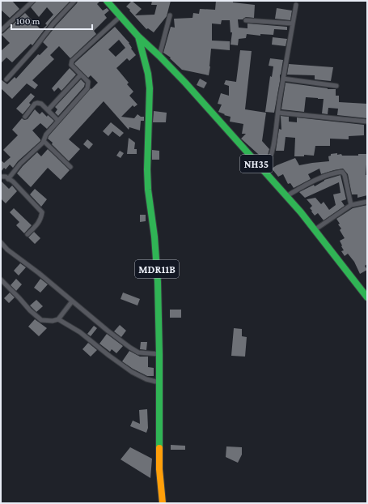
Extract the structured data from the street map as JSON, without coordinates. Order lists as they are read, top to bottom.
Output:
{
  "streets": {
    "main road": ["NH35", "MDR11B"]
  },
  "crossings": [
    ["NH35", "MDR11B"]
  ],
  "scale_bar": "100 m"
}
